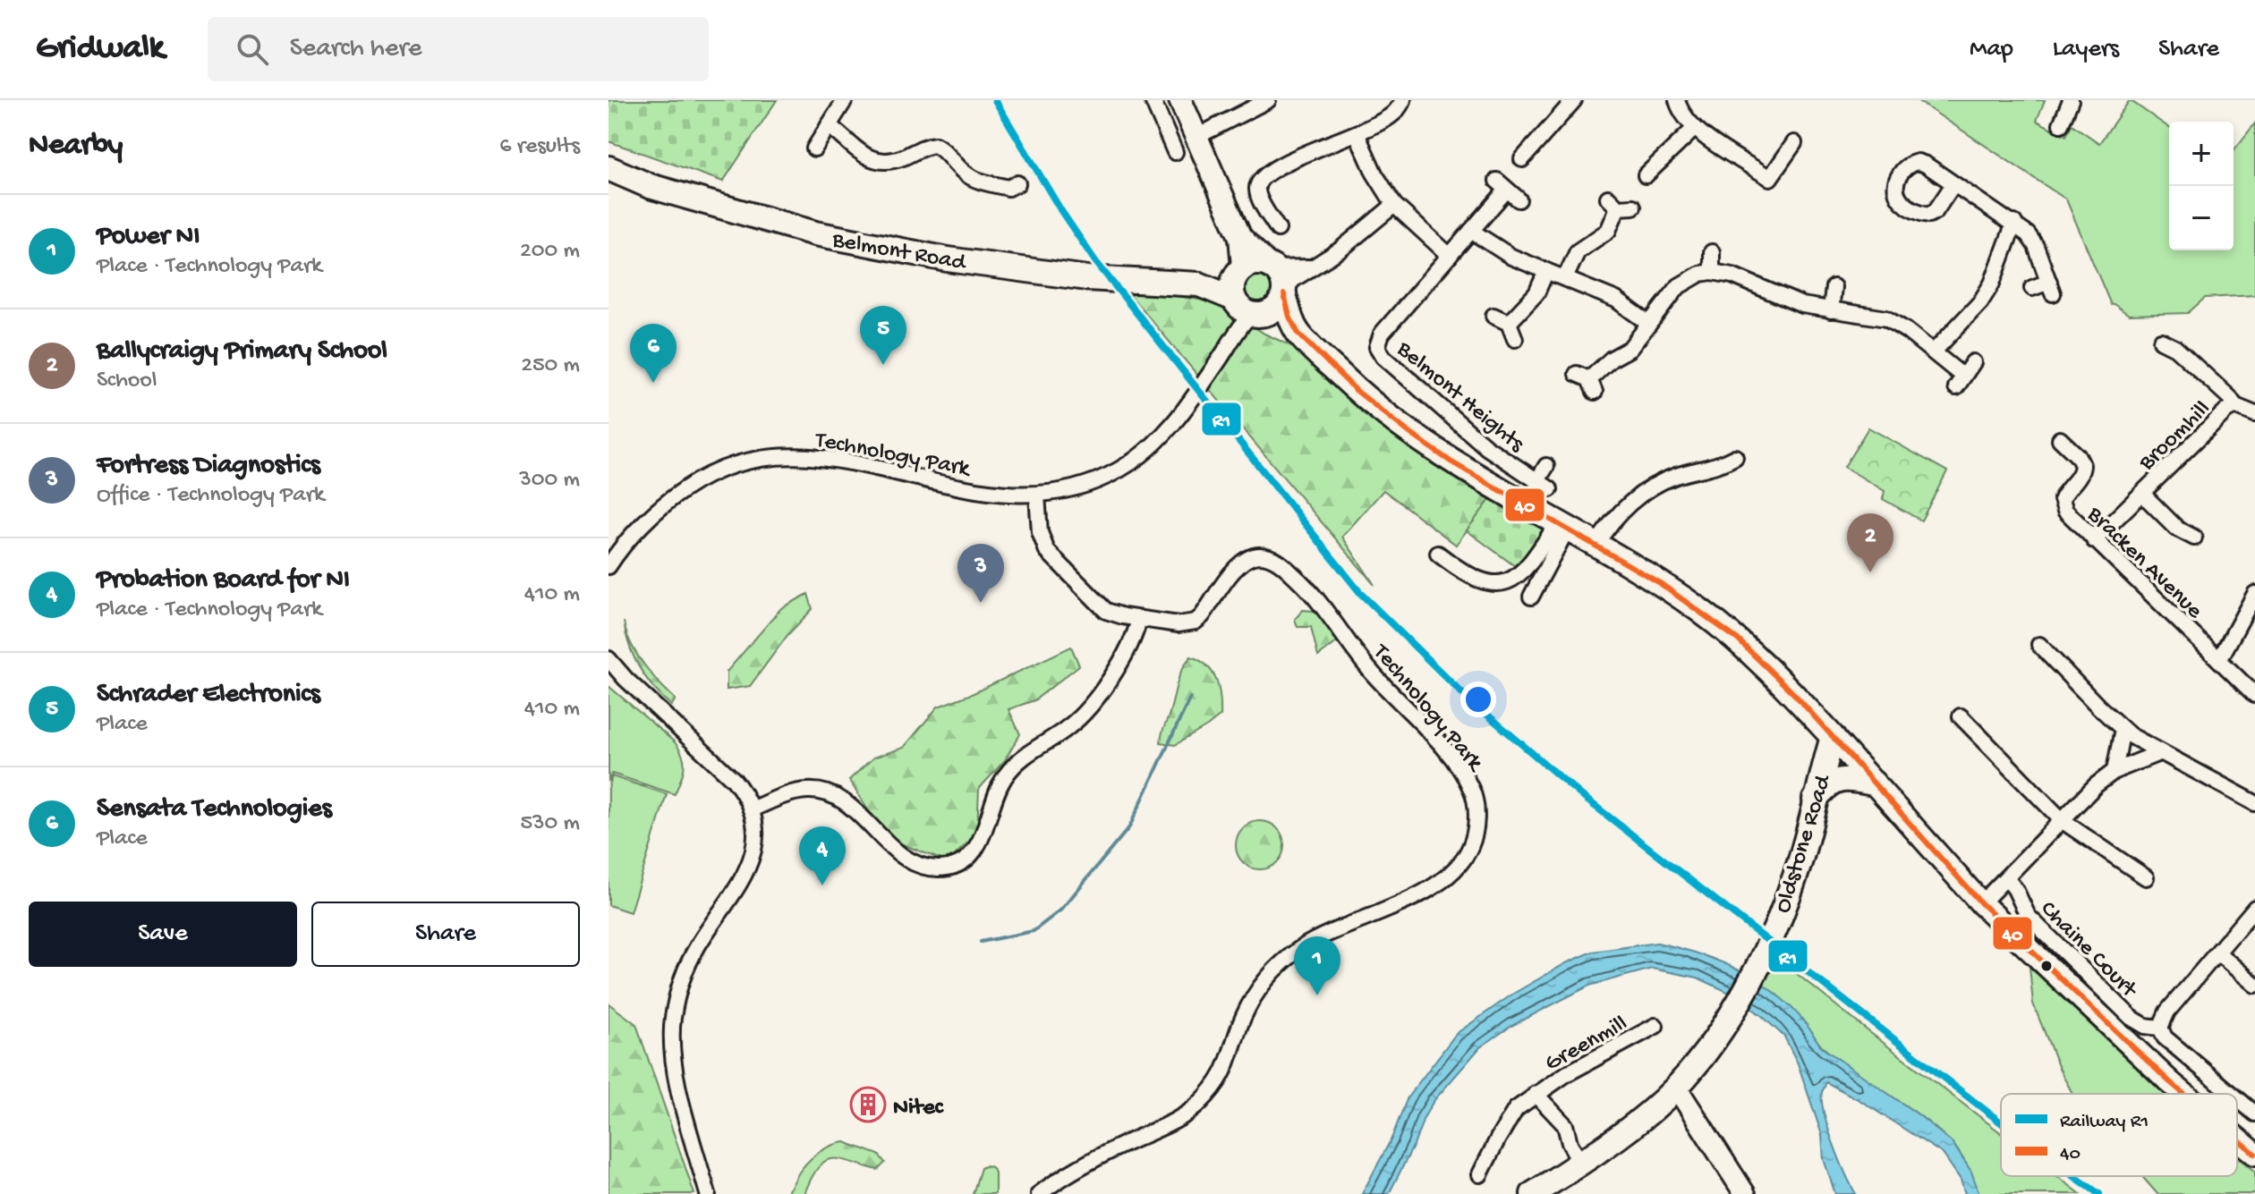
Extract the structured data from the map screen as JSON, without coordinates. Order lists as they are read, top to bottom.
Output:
{
  "streets": {
    "highway": ["Belmont Road", "Oldstone Road"],
    "street": [
      "Belmont Heights",
      "Broomhill",
      "Technology Park",
      "Bracken Avenue",
      "Chaine Court",
      "Greenmill"
    ]
  },
  "crossings": [
    ["Belmont Road", "Technology Park"],
    ["Broomhill", "Bracken Avenue"],
    ["Oldstone Road", "Greenmill"]
  ],
  "places": {
    "building": ["Nitec"]
  },
  "lines": ["rail line R1", "transit line 40"],
  "legend": ["Railway R1", "40"],
  "page": {
    "header": "Gridwalk",
    "search": "Search here",
    "nav": ["Map", "Layers", "Share"],
    "heading": ["Nearby", "6 results"],
    "map_buttons": ["+", "−"],
    "list": [
      {
        "mark": "1",
        "name": "Power NI",
        "note": "Place · Technology Park",
        "value": "200 m"
      },
      {
        "mark": "2",
        "name": "Ballycraigy Primary School",
        "note": "School",
        "value": "250 m"
      },
      {
        "mark": "3",
        "name": "Fortress Diagnostics",
        "note": "Office · Technology Park",
        "value": "300 m"
      },
      {
        "mark": "4",
        "name": "Probation Board for NI",
        "note": "Place · Technology Park",
        "value": "410 m"
      },
      {
        "mark": "5",
        "name": "Schrader Electronics",
        "note": "Place",
        "value": "410 m"
      },
      {
        "mark": "6",
        "name": "Sensata Technologies",
        "note": "Place",
        "value": "530 m"
      }
    ],
    "pins": [
      "5",
      "6",
      "2",
      "3",
      "4",
      "1"
    ],
    "buttons": ["Save", "Share"]
  }
}
